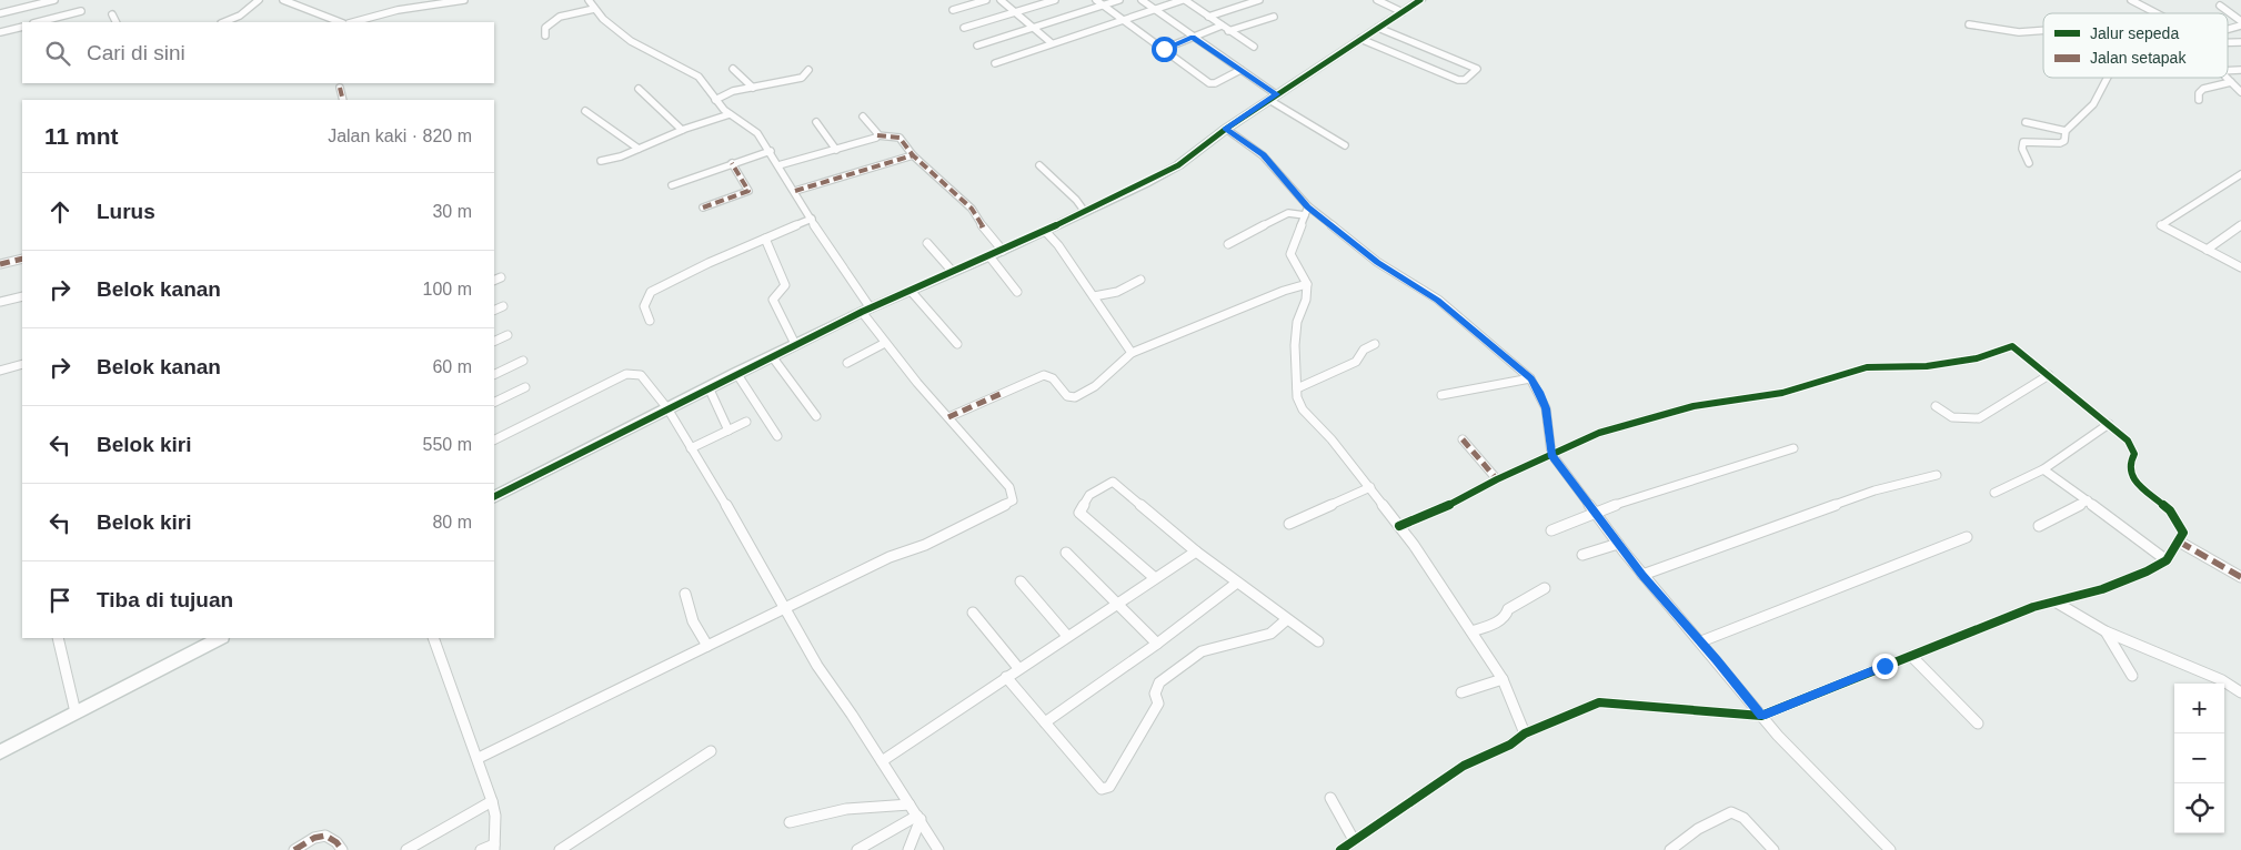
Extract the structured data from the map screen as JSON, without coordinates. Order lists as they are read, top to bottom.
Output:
{
  "legend": ["Jalur sepeda", "Jalan setapak"],
  "page": {
    "search": "Cari di sini",
    "heading": ["11 mnt", "Jalan kaki · 820 m"],
    "list": [
      ["Lurus", "30 m"],
      ["Belok kanan", "100 m"],
      ["Belok kanan", "60 m"],
      ["Belok kiri", "550 m"],
      ["Belok kiri", "80 m"],
      "Tiba di tujuan"
    ],
    "map_buttons": ["+", "−"]
  }
}
